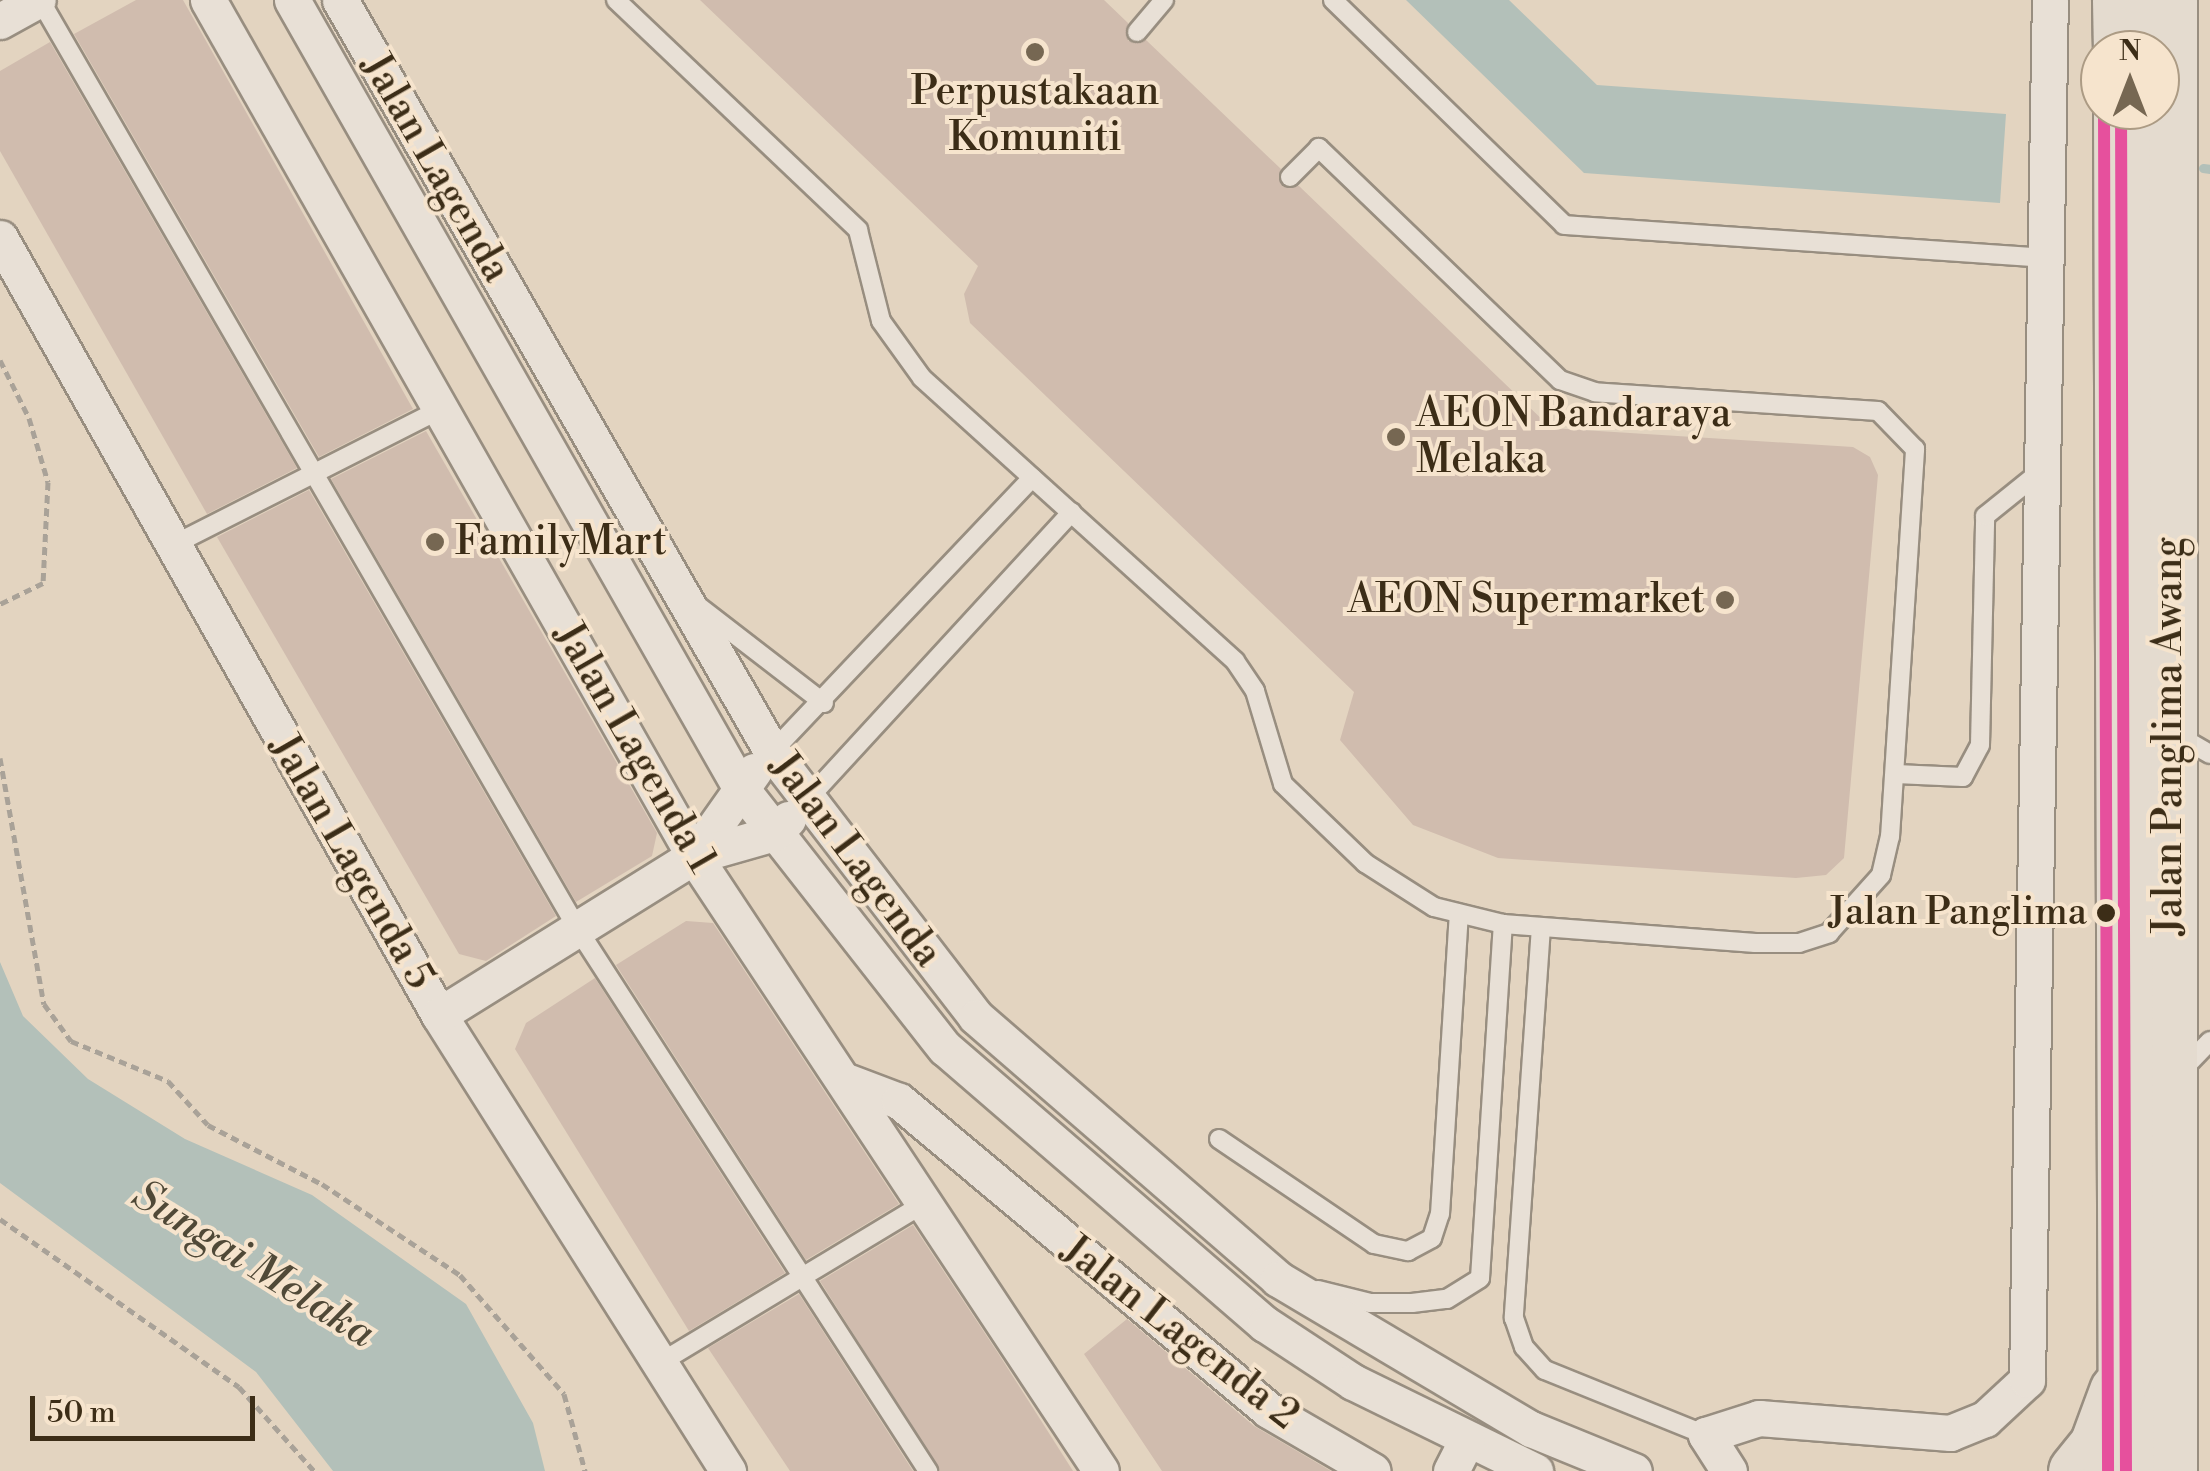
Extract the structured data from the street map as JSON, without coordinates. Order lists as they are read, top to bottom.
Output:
{
  "streets": {
    "main road": ["Jalan Panglima Awang"],
    "street": [
      "Jalan Lagenda",
      "Jalan Lagenda 1",
      "Jalan Lagenda 5",
      "Jalan Lagenda 2"
    ]
  },
  "crossings": [
    ["Jalan Lagenda 1", "Jalan Lagenda 2"]
  ],
  "water": ["Sungai Melaka"],
  "places": [
    "Perpustakaan Komuniti",
    "AEON Bandaraya Melaka",
    "FamilyMart",
    "AEON Supermarket",
    "Jalan Panglima"
  ],
  "scale_bar": "50 m",
  "north": "top"
}
